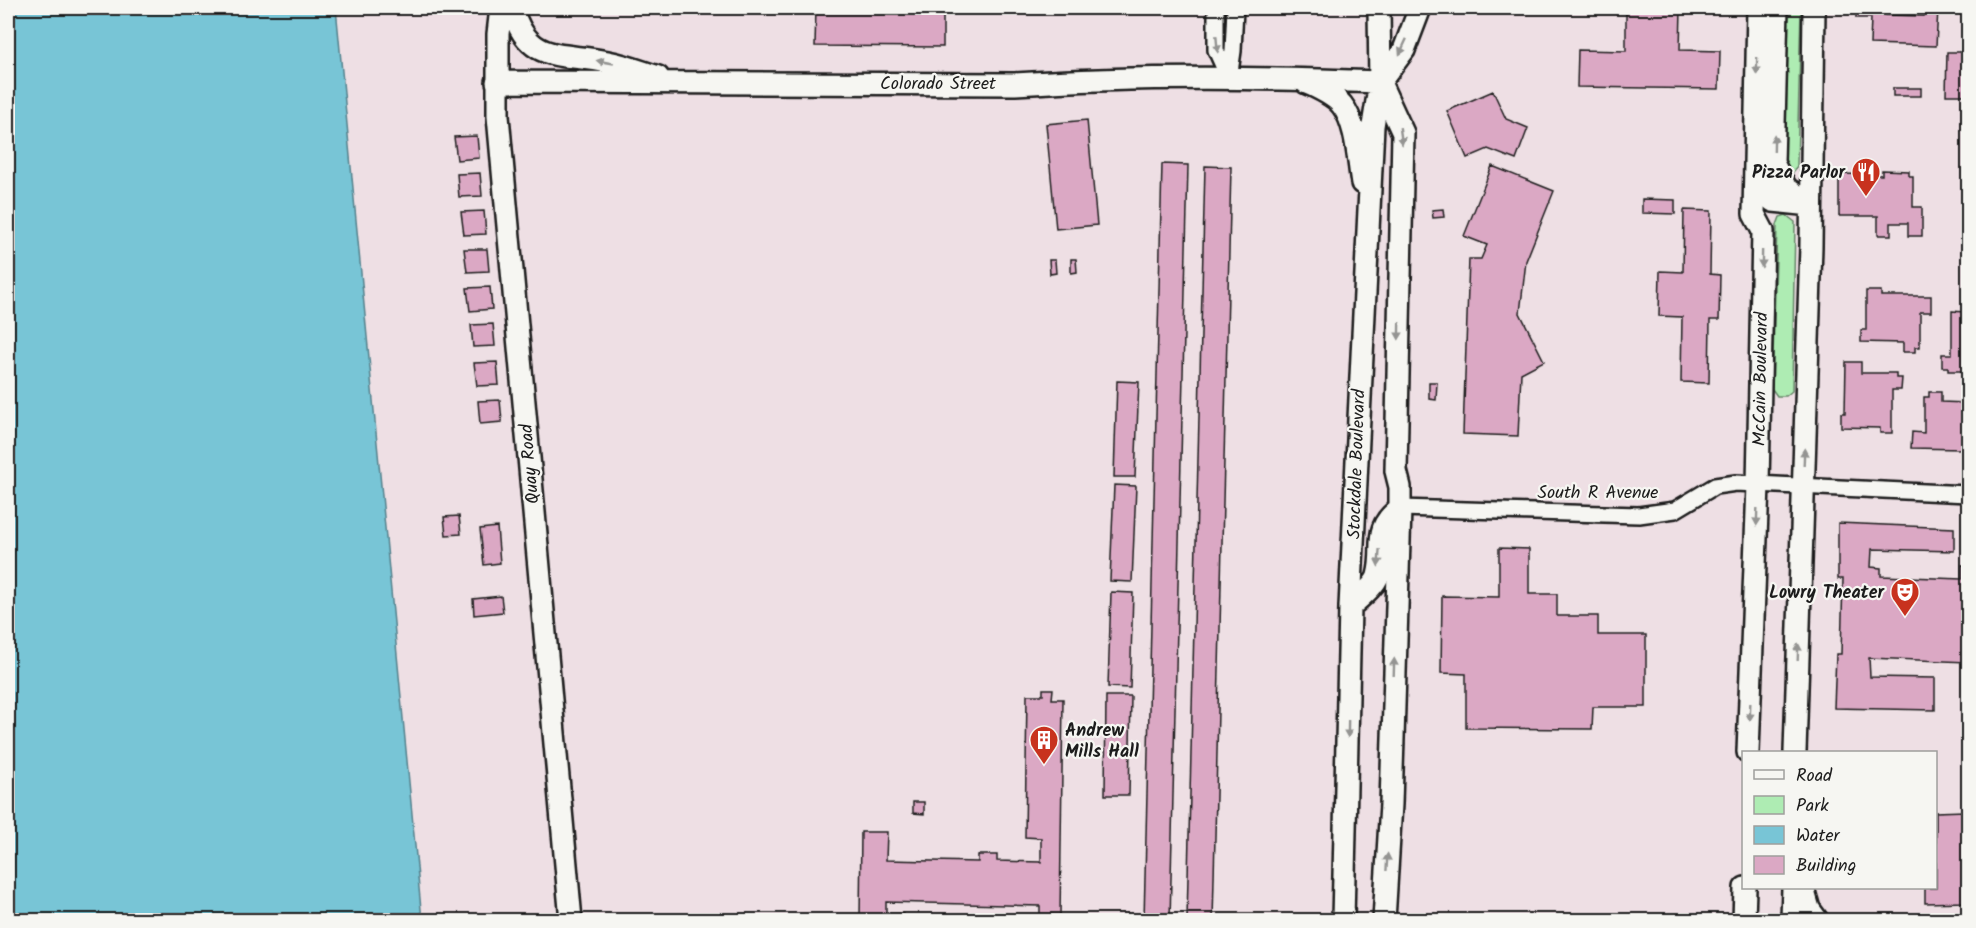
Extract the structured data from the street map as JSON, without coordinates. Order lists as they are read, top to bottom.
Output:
{
  "streets": {
    "main road": [
      "Colorado Street",
      "McCain Boulevard",
      "Quay Road",
      "Stockdale Boulevard"
    ],
    "street": ["South R Avenue"]
  },
  "crossings": [
    ["Colorado Street", "Quay Road"],
    ["Colorado Street", "Stockdale Boulevard"],
    ["McCain Boulevard", "South R Avenue"]
  ],
  "places": {
    "restaurant": ["Pizza Parlor"],
    "theatre": ["Lowry Theater"],
    "building": ["Andrew Mills Hall"]
  },
  "legend": [
    "Road",
    "Park",
    "Water",
    "Building"
  ]
}
